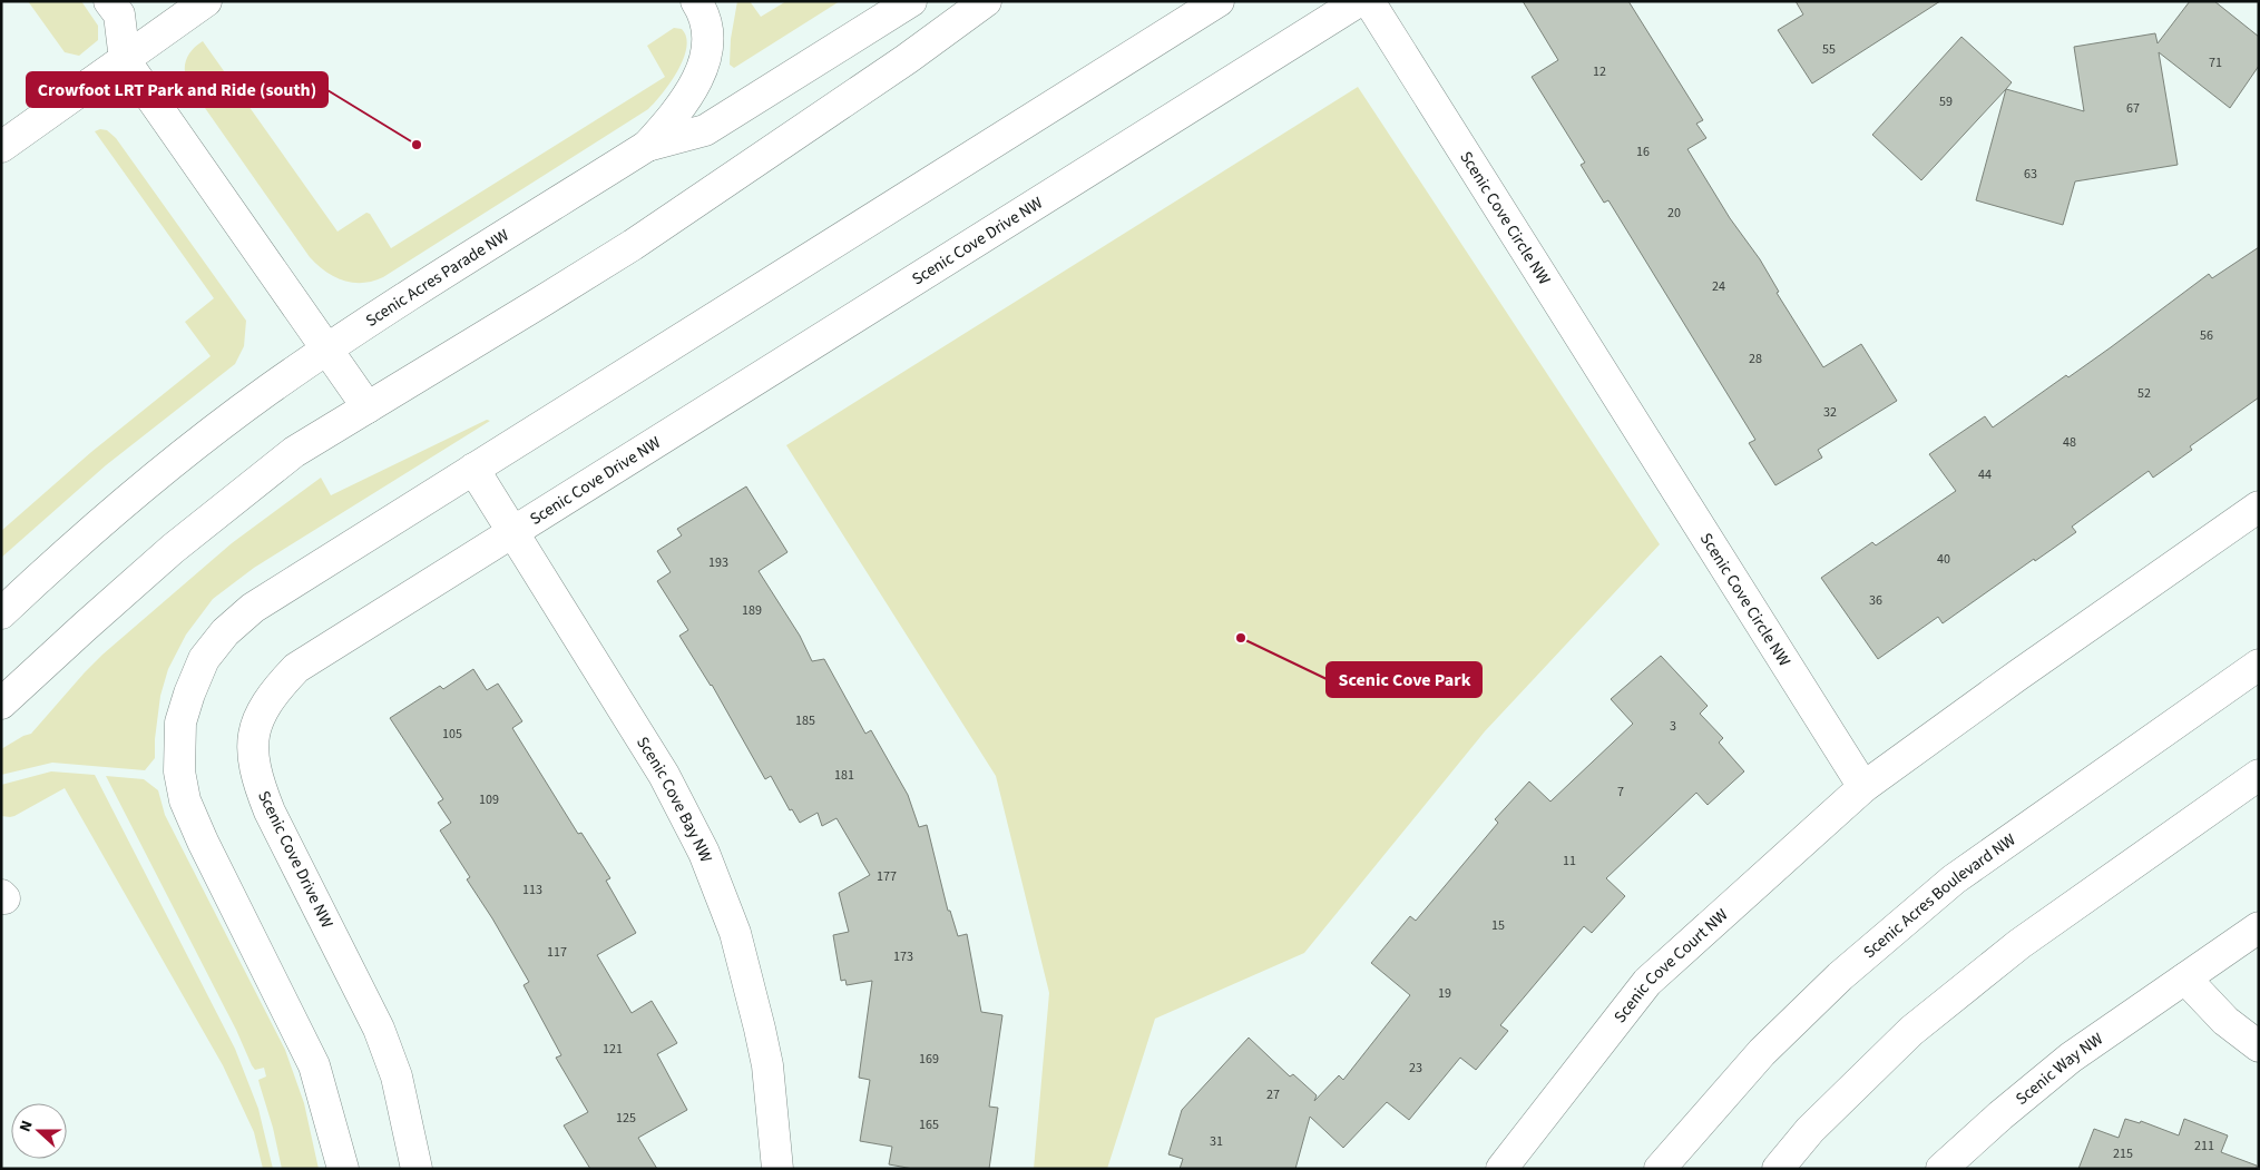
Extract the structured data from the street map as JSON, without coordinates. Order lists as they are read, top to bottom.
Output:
{
  "streets": {
    "street": [
      "Scenic Cove Circle NW",
      "Scenic Cove Drive NW",
      "Scenic Acres Parade NW",
      "Scenic Cove Bay NW",
      "Scenic Acres Boulevard NW",
      "Scenic Cove Court NW",
      "Scenic Way NW"
    ]
  },
  "crossings": [
    ["Scenic Cove Circle NW", "Scenic Cove Court NW"],
    ["Scenic Cove Drive NW", "Scenic Cove Bay NW"]
  ],
  "places": ["Crowfoot LRT Park and Ride (south)", "Scenic Cove Park"],
  "house_numbers": [
    "55",
    "71",
    "12",
    "59",
    "67",
    "16",
    "63",
    "20",
    "24",
    "56",
    "28",
    "52",
    "32",
    "48",
    "44",
    "40",
    "193",
    "36",
    "189",
    "185",
    "3",
    "105",
    "181",
    "7",
    "109",
    "11",
    "177",
    "113",
    "15",
    "117",
    "173",
    "19",
    "121",
    "169",
    "23",
    "27",
    "125",
    "165",
    "31",
    "211",
    "215"
  ],
  "north": "left"
}
